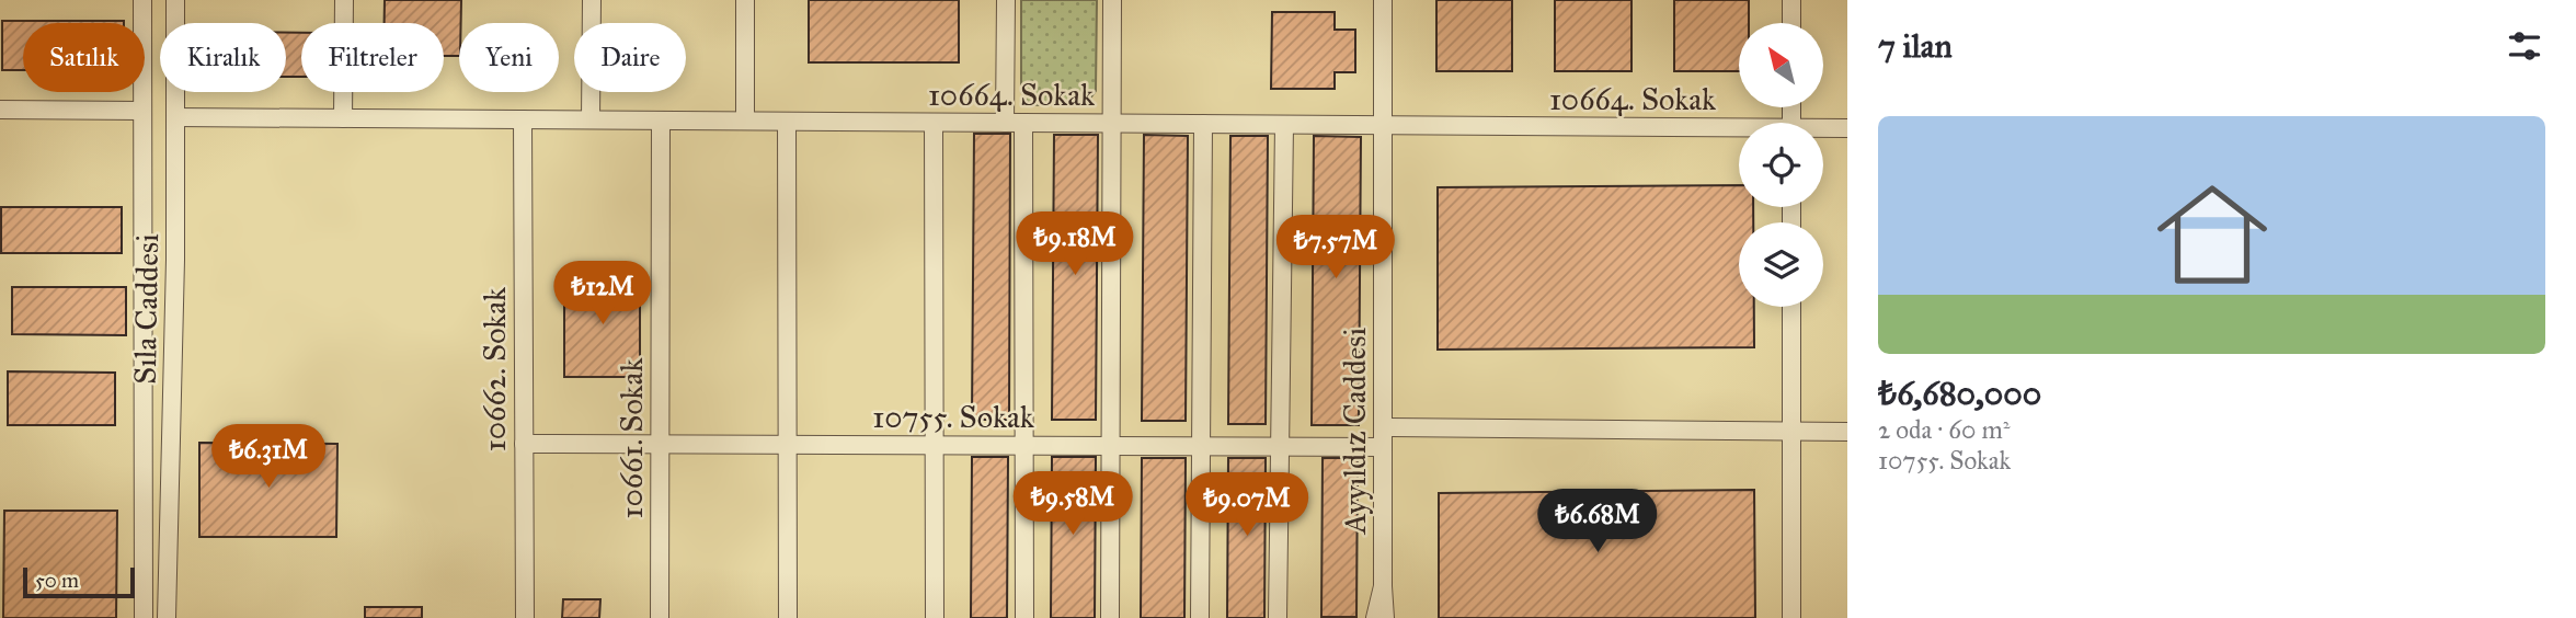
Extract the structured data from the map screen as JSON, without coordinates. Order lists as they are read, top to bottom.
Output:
{
  "streets": {
    "street": [
      "10664. Sokak",
      "Sıla Caddesi",
      "10662. Sokak",
      "10755. Sokak",
      "Ayyıldız Caddesi",
      "10661. Sokak"
    ]
  },
  "crossings": [
    ["10664. Sokak", "Sıla Caddesi"],
    ["10664. Sokak", "10662. Sokak"],
    ["10664. Sokak", "Ayyıldız Caddesi"],
    ["10664. Sokak", "10661. Sokak"],
    ["10662. Sokak", "10755. Sokak"],
    ["10755. Sokak", "Ayyıldız Caddesi"],
    ["10755. Sokak", "10661. Sokak"]
  ],
  "scale_bar": "50 m",
  "north": "top left",
  "page": {
    "heading": "7 ilan",
    "chip": [
      "Satılık",
      "Kiralık",
      "Filtreler",
      "Yeni",
      "Daire"
    ],
    "list": [
      {
        "name": "₺6,680,000",
        "note": "2 oda · 60 m² · 10755. Sokak"
      }
    ],
    "price": [
      "₺9.18M",
      "₺7.57M",
      "₺12M",
      "₺6.31M",
      "₺9.58M",
      "₺9.07M",
      "₺6.68M"
    ],
    "scale": "50 m"
  }
}
